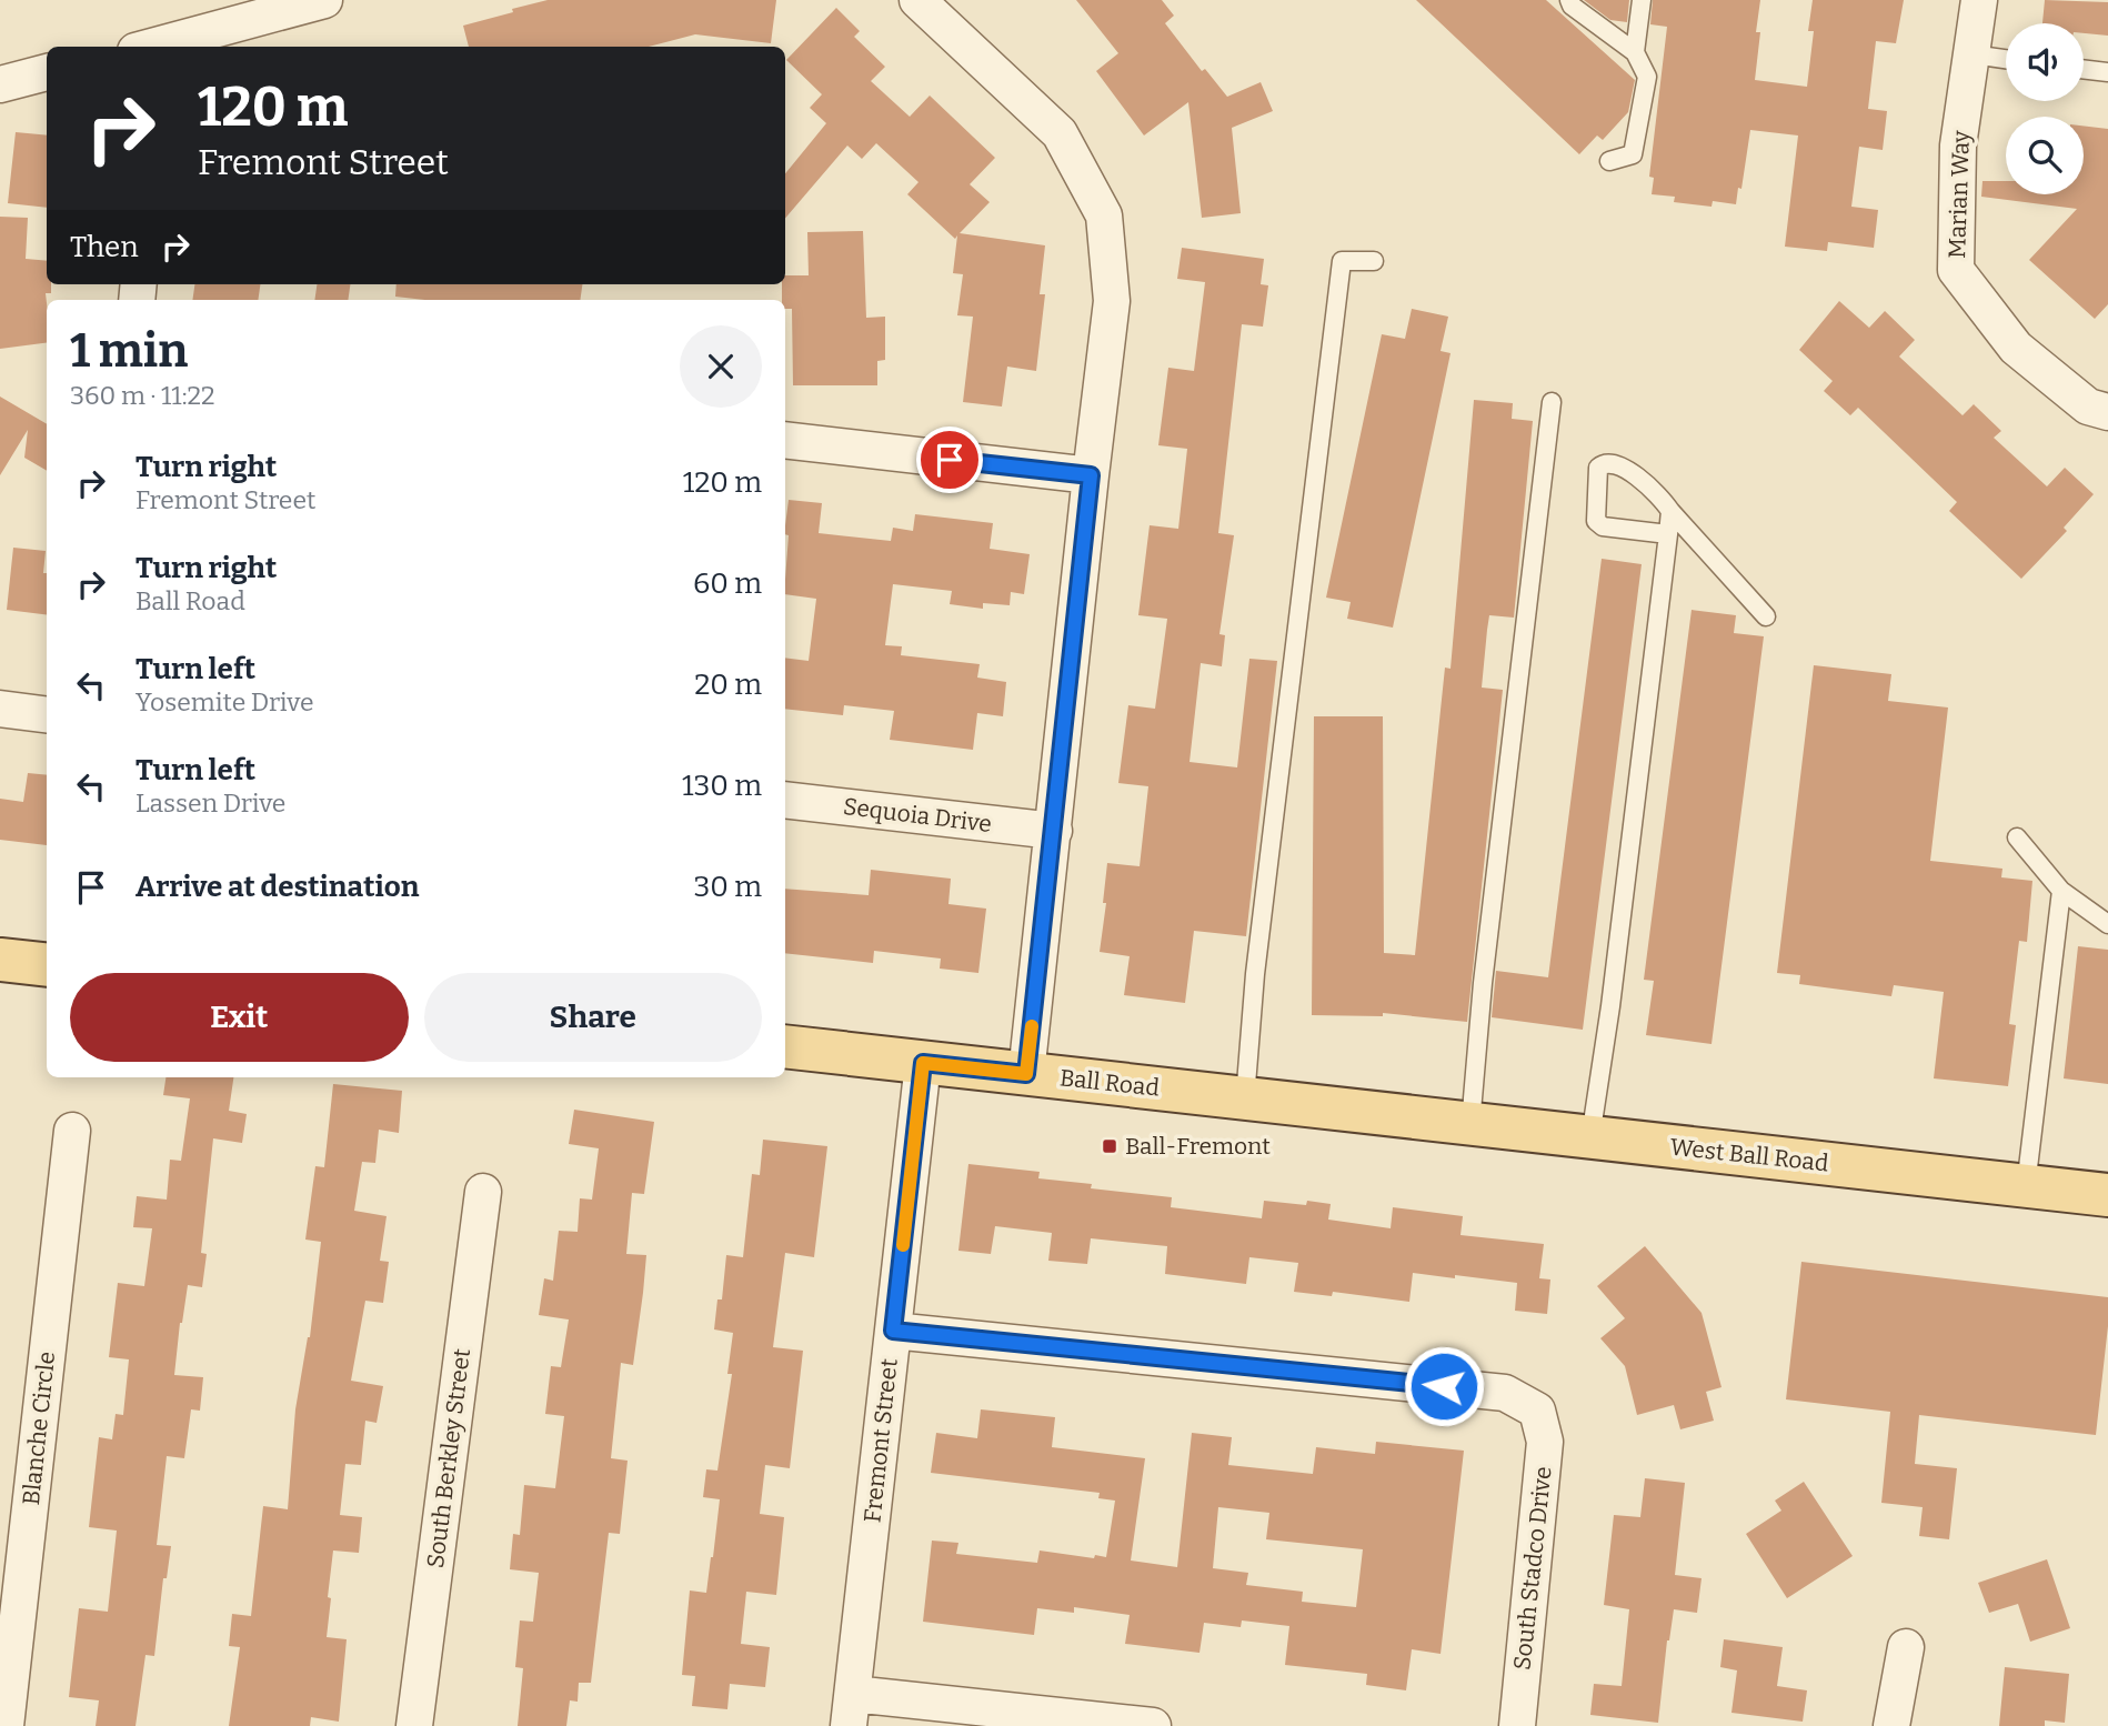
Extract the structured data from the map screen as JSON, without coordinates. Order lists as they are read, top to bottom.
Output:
{
  "streets": {
    "main road": ["Ball Road", "West Ball Road"],
    "street": [
      "Marian Way",
      "Sequoia Drive",
      "Blanche Circle",
      "Fremont Street",
      "South Berkley Street",
      "South Stadco Drive"
    ]
  },
  "crossings": [
    ["Ball Road", "West Ball Road"],
    ["Ball Road", "Fremont Street"],
    ["Fremont Street", "South Stadco Drive"]
  ],
  "places": {
    "transit": ["Ball-Fremont"]
  },
  "page": {
    "turn": ["120 m", "Fremont Street"],
    "then": "Then",
    "heading": ["1 min", "360 m · 11:22"],
    "list": [
      {
        "name": "Turn right",
        "note": "Fremont Street",
        "value": "120 m"
      },
      {
        "name": "Turn right",
        "note": "Ball Road",
        "value": "60 m"
      },
      {
        "name": "Turn left",
        "note": "Yosemite Drive",
        "value": "20 m"
      },
      {
        "name": "Turn left",
        "note": "Lassen Drive",
        "value": "130 m"
      },
      {
        "name": "Arrive at destination",
        "value": "30 m"
      }
    ],
    "buttons": ["Exit", "Share"]
  }
}
